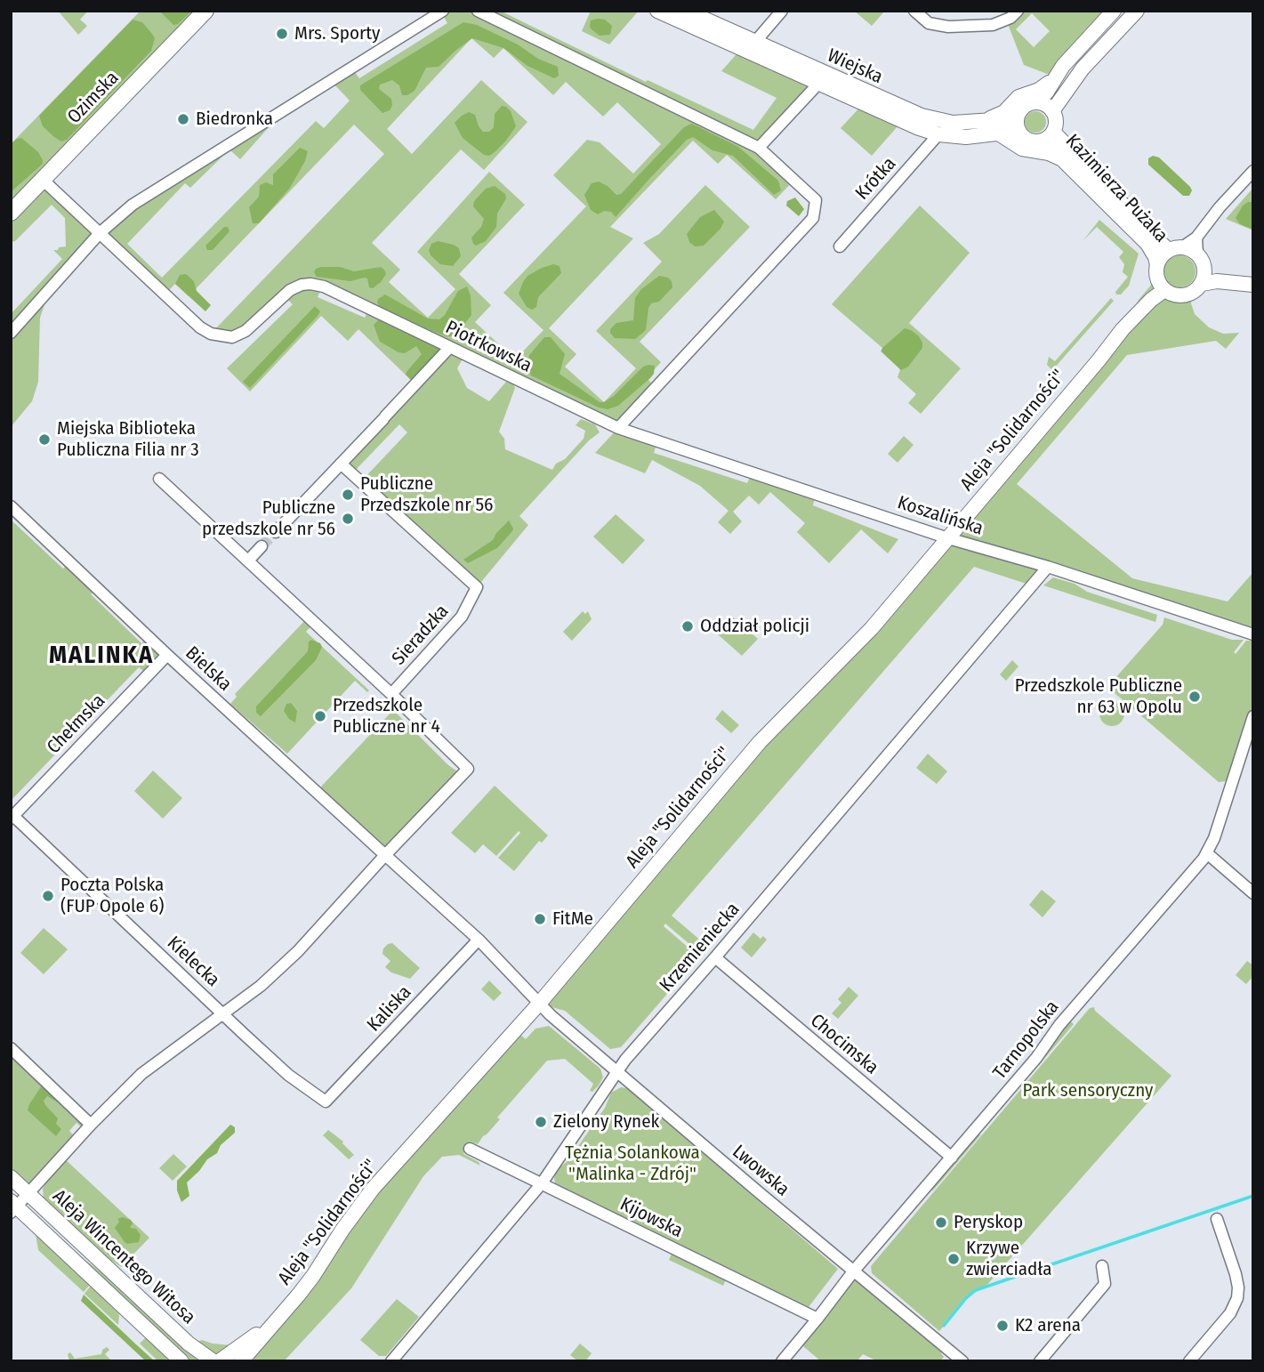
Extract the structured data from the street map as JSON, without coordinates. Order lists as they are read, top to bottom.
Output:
{
  "streets": {
    "main road": ["Ozimska"],
    "street": [
      "Wiejska",
      "Krótka",
      "Kazimierza Pużaka",
      "Piotrkowska",
      "Aleja \"Solidarności\"",
      "Koszalińska",
      "Sieradzka",
      "Bielska",
      "Chełmska",
      "Krzemieniecka",
      "Kielecka",
      "Kaliska",
      "Tarnopolska",
      "Chocimska",
      "Lwowska",
      "Kijowska",
      "Aleja Wincentego Witosa"
    ]
  },
  "crossings": [
    ["Wiejska", "Krótka"],
    ["Wiejska", "Kazimierza Pużaka"],
    ["Ozimska", "Piotrkowska"],
    ["Kazimierza Pużaka", "Aleja \"Solidarności\""],
    ["Piotrkowska", "Koszalińska"],
    ["Aleja \"Solidarności\"", "Koszalińska"],
    ["Aleja \"Solidarności\"", "Bielska"],
    ["Aleja \"Solidarności\"", "Lwowska"],
    ["Koszalińska", "Krzemieniecka"],
    ["Bielska", "Chełmska"],
    ["Bielska", "Kaliska"],
    ["Bielska", "Lwowska"],
    ["Chełmska", "Kielecka"],
    ["Krzemieniecka", "Chocimska"],
    ["Krzemieniecka", "Lwowska"],
    ["Krzemieniecka", "Kijowska"],
    ["Kielecka", "Kaliska"],
    ["Tarnopolska", "Chocimska"],
    ["Tarnopolska", "Lwowska"],
    ["Tarnopolska", "Kijowska"]
  ],
  "districts": ["MALINKA"],
  "parks": ["Park sensoryczny", "Tężnia Solankowa \"Malinka - Zdrój\""],
  "places": [
    "Mrs. Sporty",
    "Biedronka",
    "Miejska Biblioteka Publiczna Filia nr 3",
    "Publiczne Przedszkole nr 56",
    "Publiczne przedszkole nr 56",
    "Oddział policji",
    "Przedszkole Publiczne nr 63 w Opolu",
    "Przedszkole Publiczne nr 4",
    "Poczta Polska (FUP Opole 6)",
    "FitMe",
    "Zielony Rynek",
    "Peryskop",
    "Krzywe zwierciadła",
    "K2 arena"
  ]
}
